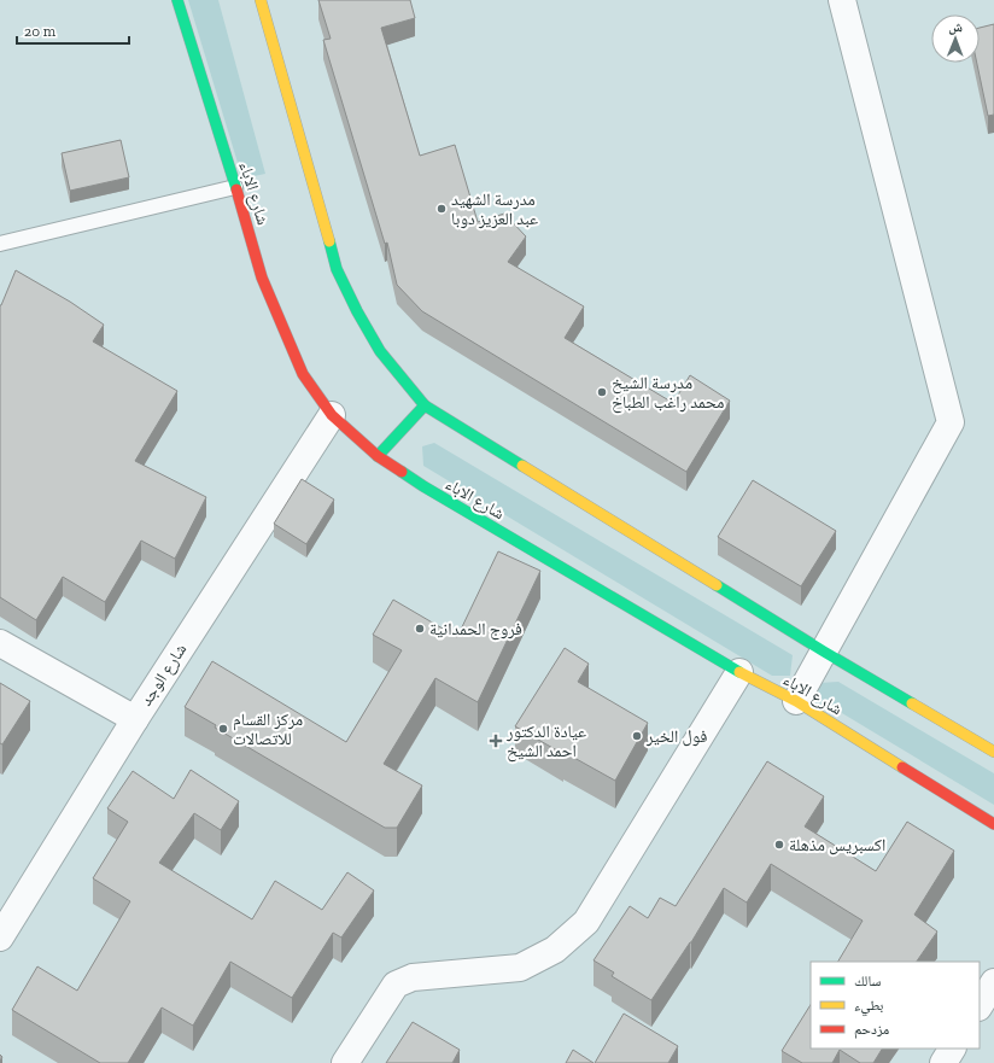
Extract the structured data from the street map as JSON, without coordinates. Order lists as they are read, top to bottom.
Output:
{
  "streets": {
    "main road": ["شارع الاباء"],
    "street": ["شارع الوجد"]
  },
  "crossings": [
    ["شارع الاباء", "شارع الوجد"]
  ],
  "places": {
    "other": [
      "مدرسة الشهيد عبد العزيز دوبا",
      "مدرسة الشيخ محمد راغب الطباخ",
      "فروج الحمدانية",
      "مركز القسام للاتصالات",
      "فول الخير",
      "اكسبريس مذهلة"
    ],
    "health": ["عيادة الدكتور احمد الشيخ"]
  },
  "legend": ["سالك", "بطيء", "مزدحم"],
  "scale_bar": "20 m",
  "north": "top"
}
